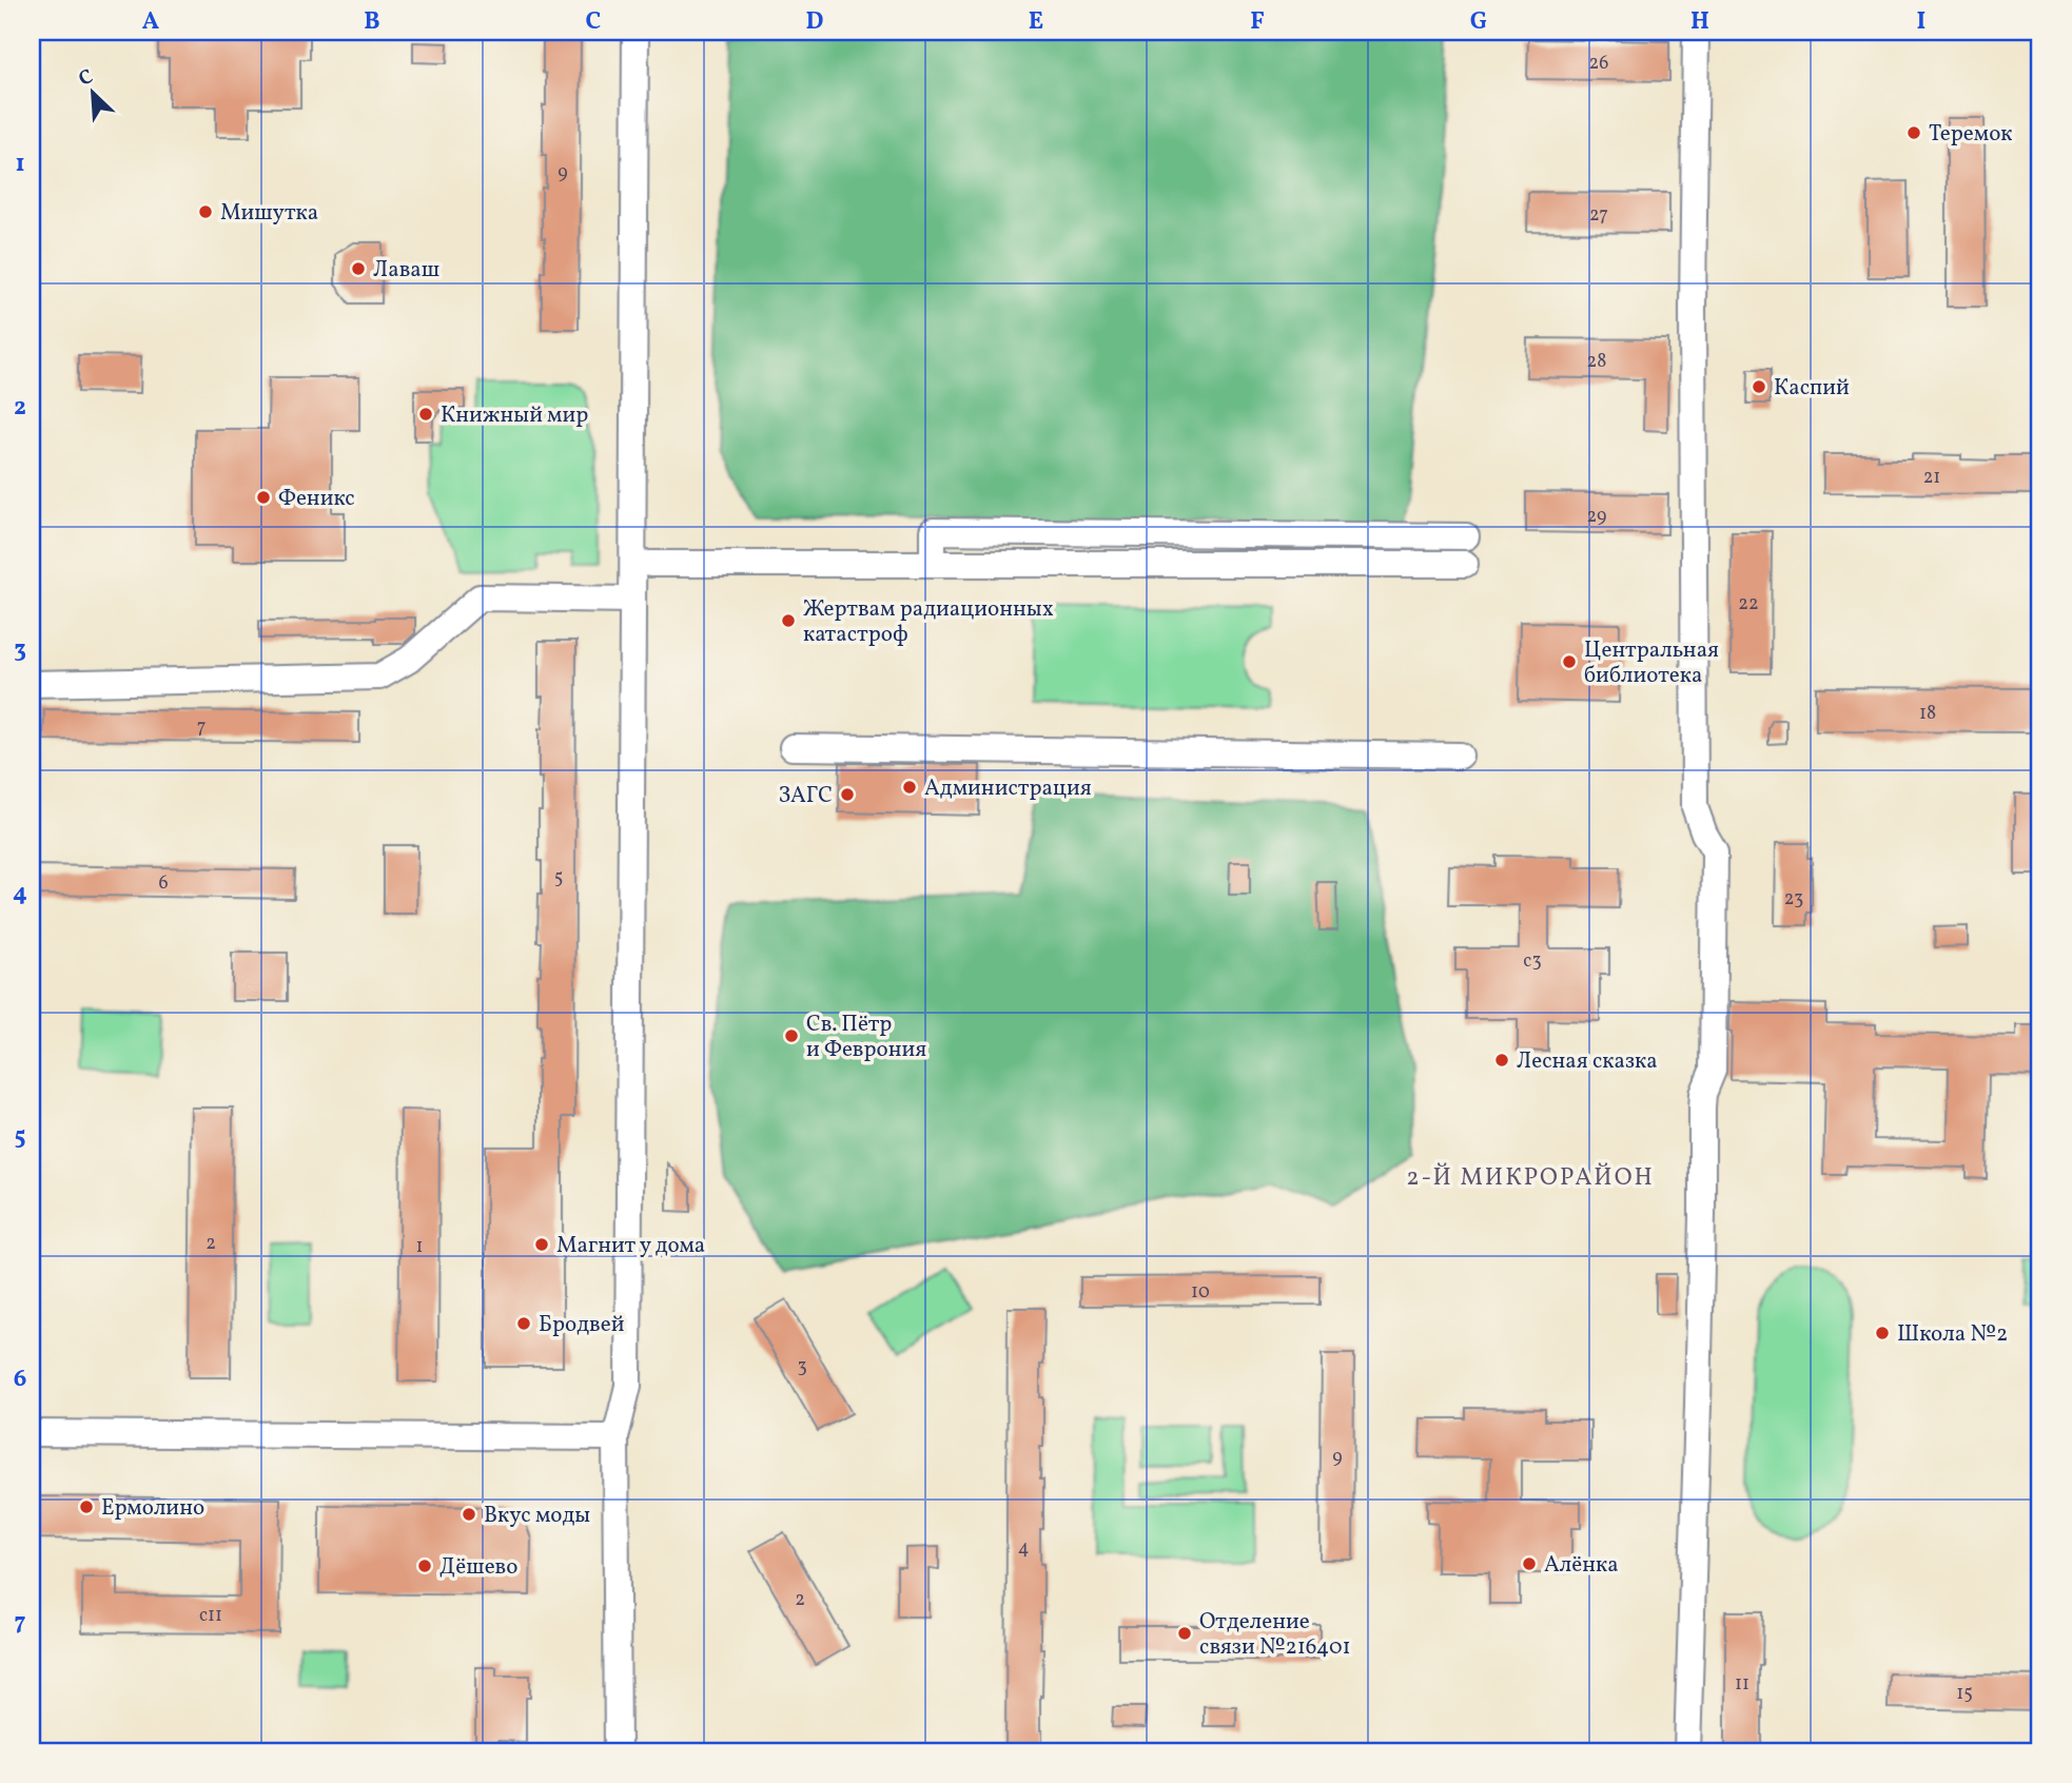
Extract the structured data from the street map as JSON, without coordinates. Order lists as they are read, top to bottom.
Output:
{
  "districts": ["2-Й МИКРОРАЙОН"],
  "places": [
    "Теремок",
    "Мишутка",
    "Лаваш",
    "Каспий",
    "Книжный мир",
    "Феникс",
    "Жертвам радиационных катастроф",
    "Центральная библиотека",
    "Администрация",
    "ЗАГС",
    "Св. Пётр и Феврония",
    "Лесная сказка",
    "Магнит у дома",
    "Бродвей",
    "Школа №2",
    "Ермолино",
    "Вкус моды",
    "Алёнка",
    "Дёшево",
    "Отделение связи №216401"
  ],
  "house_numbers": [
    "26",
    "9",
    "27",
    "28",
    "21",
    "29",
    "22",
    "18",
    "7",
    "5",
    "6",
    "23",
    "с3",
    "2",
    "1",
    "10",
    "3",
    "9",
    "4",
    "2",
    "с11",
    "11",
    "15"
  ],
  "north": "top left",
  "grid": {
    "columns": [
      "A",
      "B",
      "C",
      "D",
      "E",
      "F",
      "G",
      "H",
      "I"
    ],
    "rows": [
      "1",
      "2",
      "3",
      "4",
      "5",
      "6",
      "7"
    ]
  }
}
